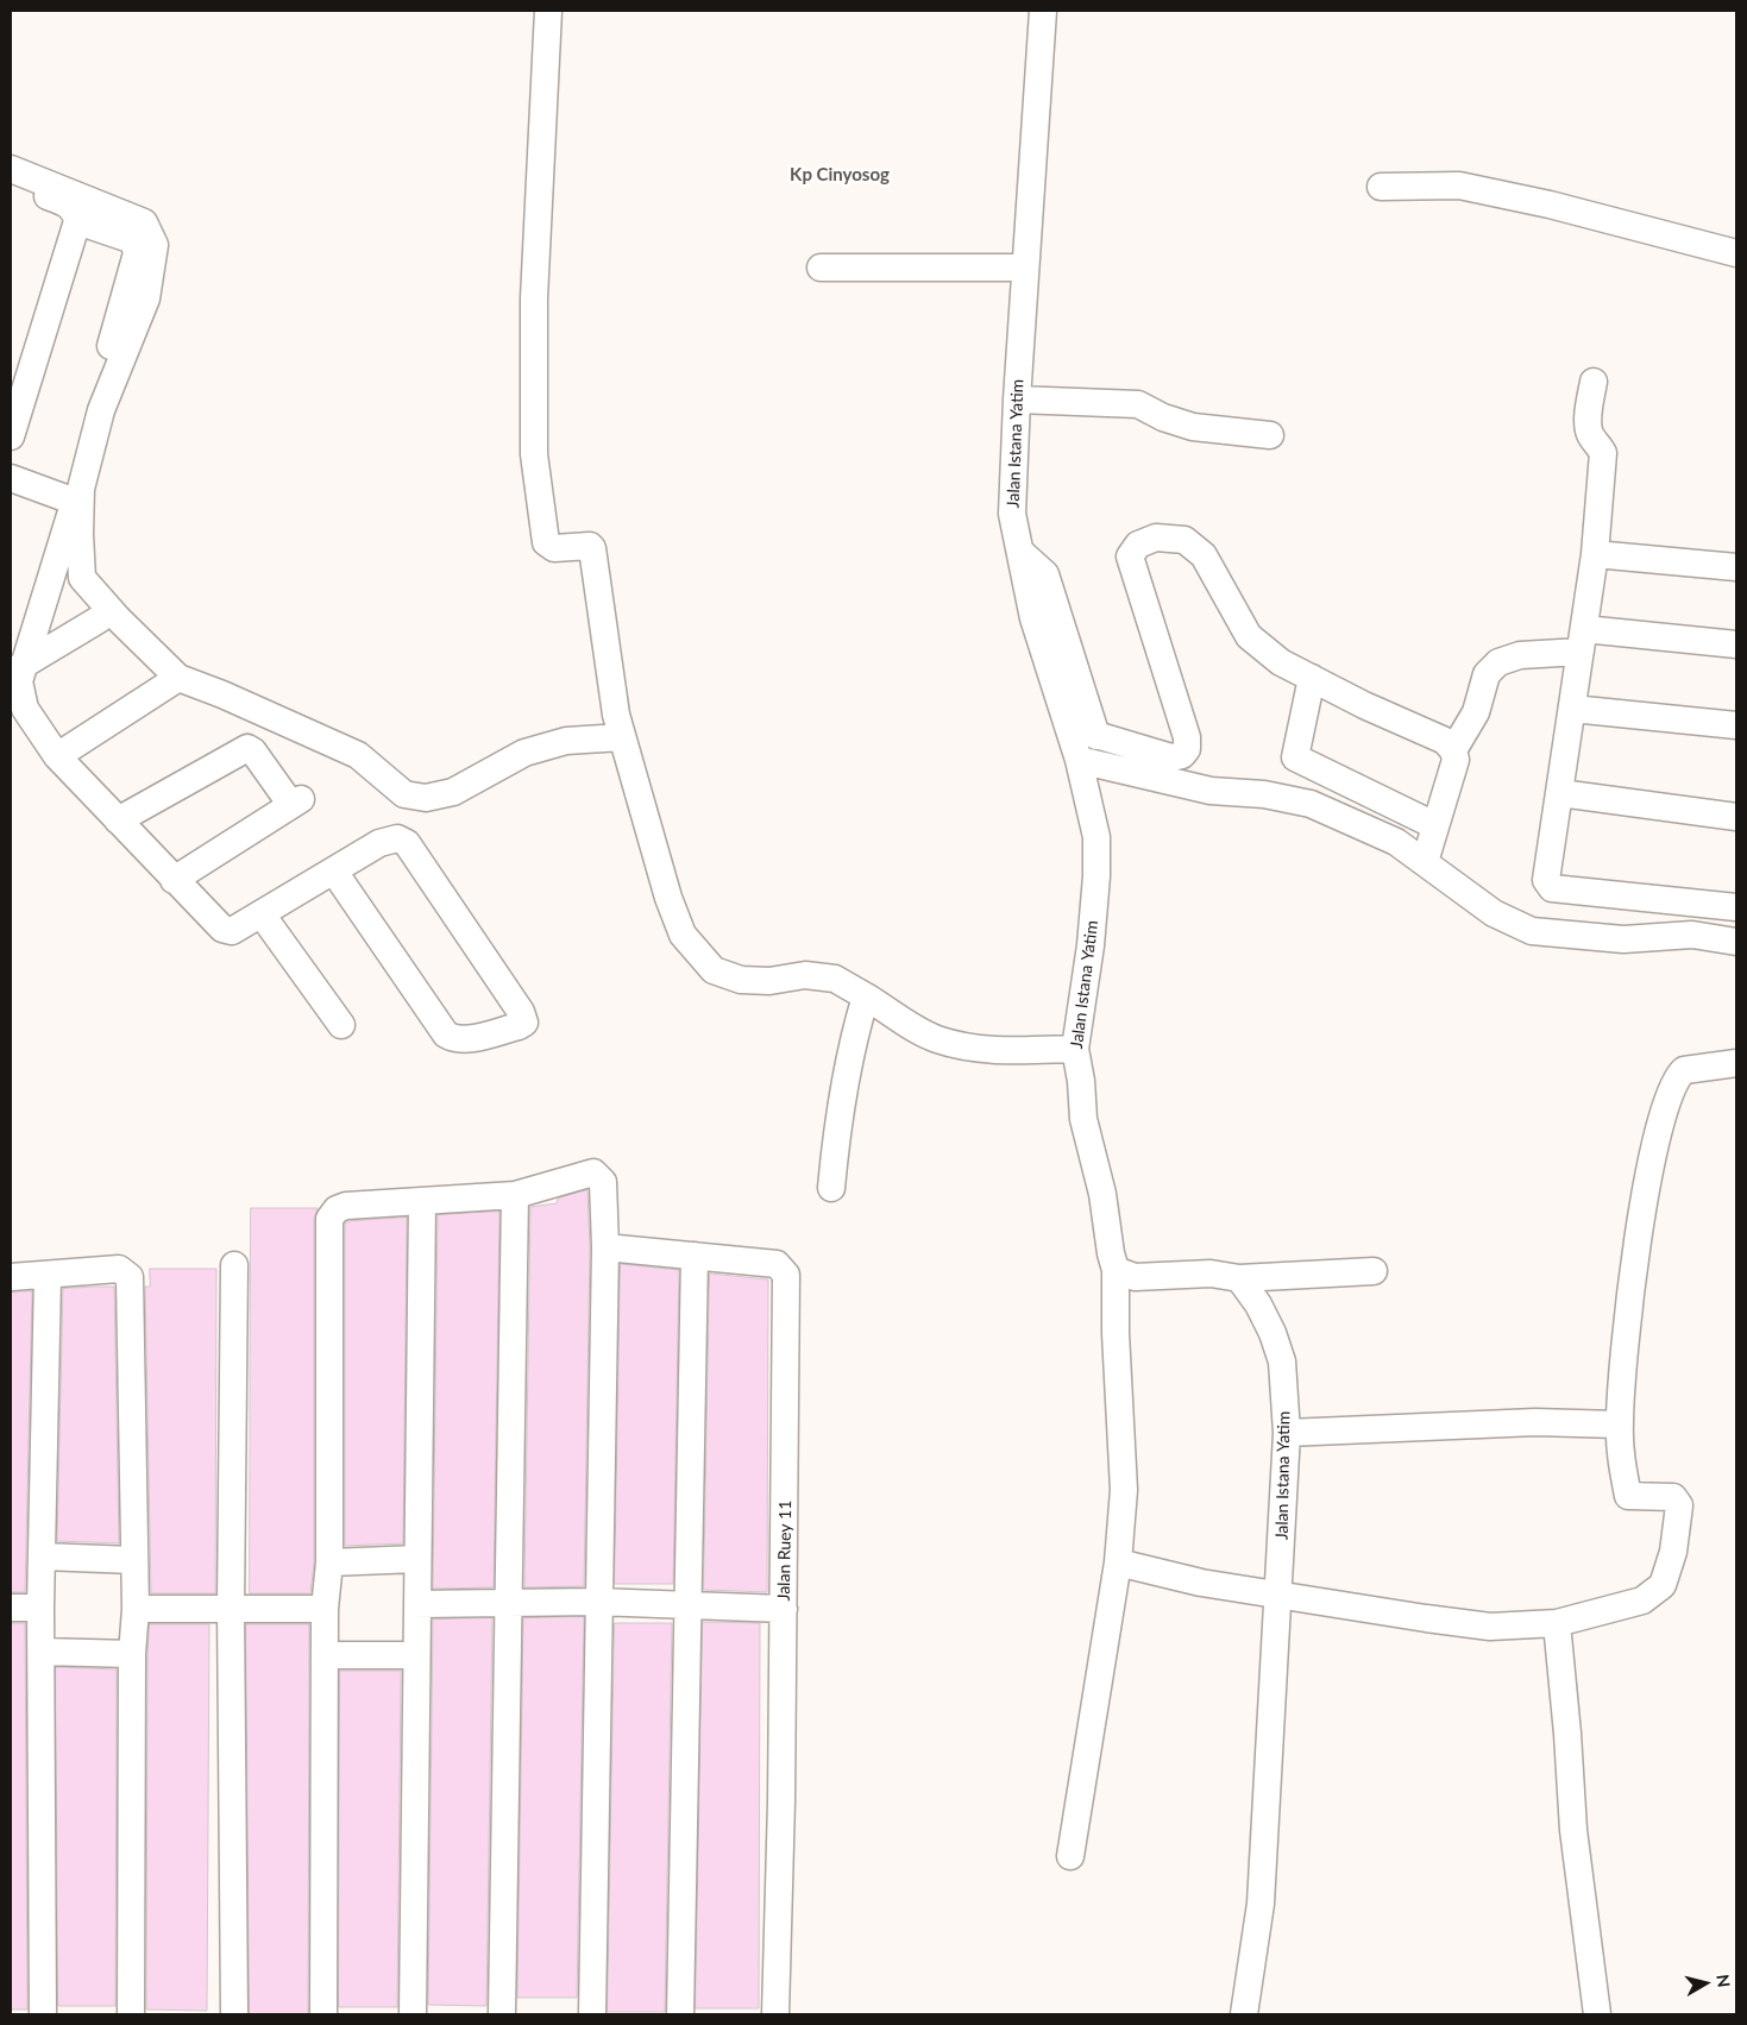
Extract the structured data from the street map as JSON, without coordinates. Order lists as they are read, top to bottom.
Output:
{
  "streets": {
    "street": ["Jalan Istana Yatim", "Jalan Ruey 11"]
  },
  "districts": ["Kp Cinyosog"],
  "north": "right"
}
